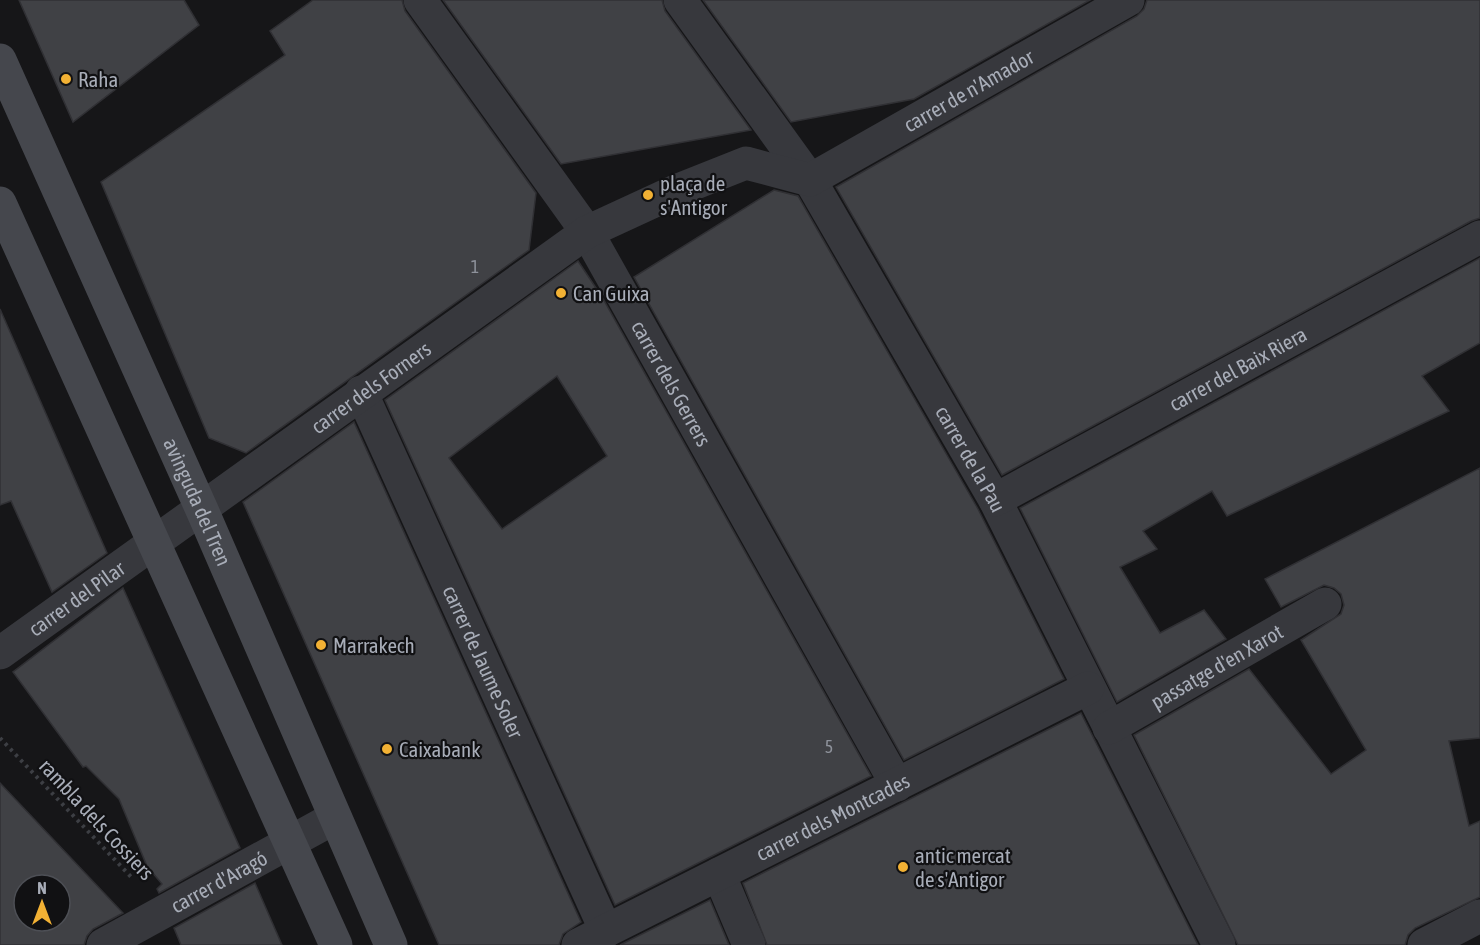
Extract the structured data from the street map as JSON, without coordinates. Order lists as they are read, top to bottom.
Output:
{
  "streets": {
    "main road": ["avinguda del Tren"],
    "street": [
      "carrer de n'Amador",
      "carrer del Baix Riera",
      "carrer dels Gerrers",
      "carrer dels Forners",
      "carrer de la Pau",
      "carrer del Pilar",
      "carrer de Jaume Soler",
      "passatge d'en Xarot",
      "carrer dels Montcades",
      "carrer d'Aragó"
    ],
    "path": ["rambla dels Cossiers"]
  },
  "crossings": [
    ["carrer de n'Amador", "carrer de la Pau"],
    ["carrer del Baix Riera", "carrer de la Pau"],
    ["carrer dels Gerrers", "carrer dels Forners"],
    ["carrer dels Gerrers", "carrer dels Montcades"],
    ["carrer dels Forners", "avinguda del Tren"],
    ["carrer dels Forners", "carrer del Pilar"],
    ["carrer dels Forners", "carrer de Jaume Soler"],
    ["carrer de la Pau", "passatge d'en Xarot"],
    ["carrer de la Pau", "carrer dels Montcades"],
    ["avinguda del Tren", "carrer d'Aragó"],
    ["carrer de Jaume Soler", "carrer dels Montcades"],
    ["rambla dels Cossiers", "carrer d'Aragó"]
  ],
  "places": [
    "Raha",
    "plaça de s'Antigor",
    "Can Guixa",
    "Marrakech",
    "Caixabank",
    "antic mercat de s'Antigor"
  ],
  "house_numbers": ["1", "5"],
  "north": "top"
}
